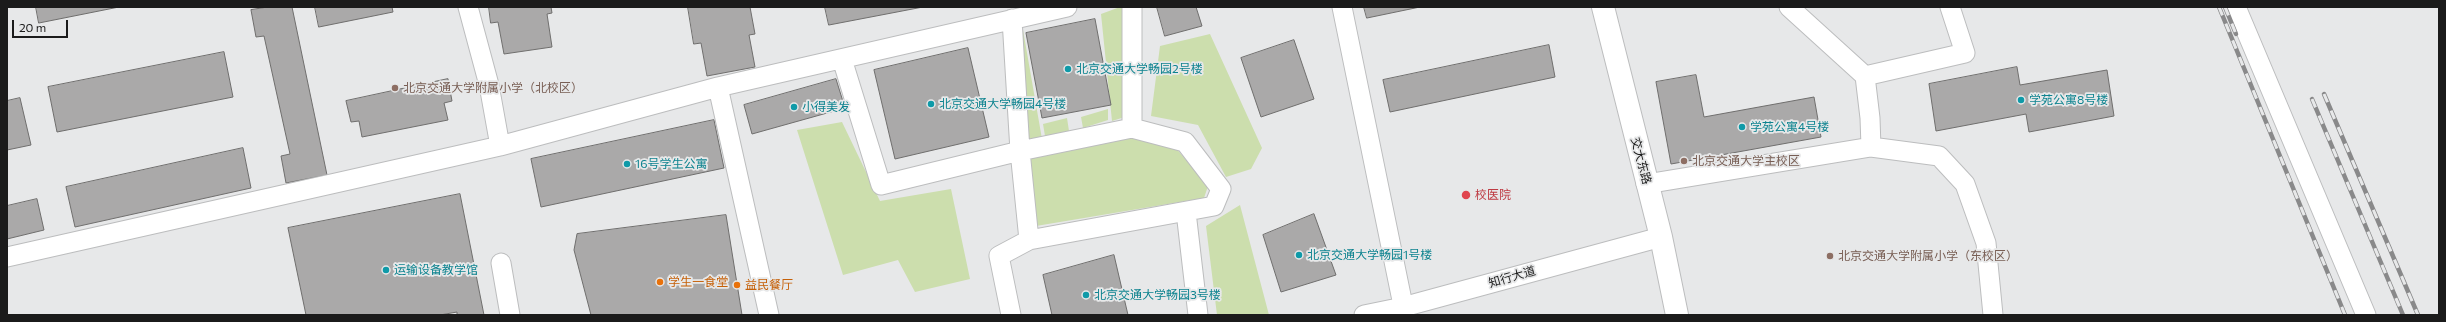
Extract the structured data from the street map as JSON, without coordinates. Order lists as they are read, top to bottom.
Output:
{
  "streets": {
    "street": ["交大东路", "知行大道"]
  },
  "crossings": [
    ["交大东路", "知行大道"]
  ],
  "places": [
    "北京交通大学畅园2号楼",
    "北京交通大学附属小学（北校区）",
    "学苑公寓8号楼",
    "北京交通大学畅园4号楼",
    "小得美发",
    "学苑公寓4号楼",
    "北京交通大学主校区",
    "16号学生公寓",
    "校医院",
    "北京交通大学畅园1号楼",
    "北京交通大学附属小学（东校区）",
    "运输设备教学馆",
    "学生一食堂",
    "益民餐厅",
    "北京交通大学畅园3号楼"
  ],
  "scale_bar": "20 m"
}
